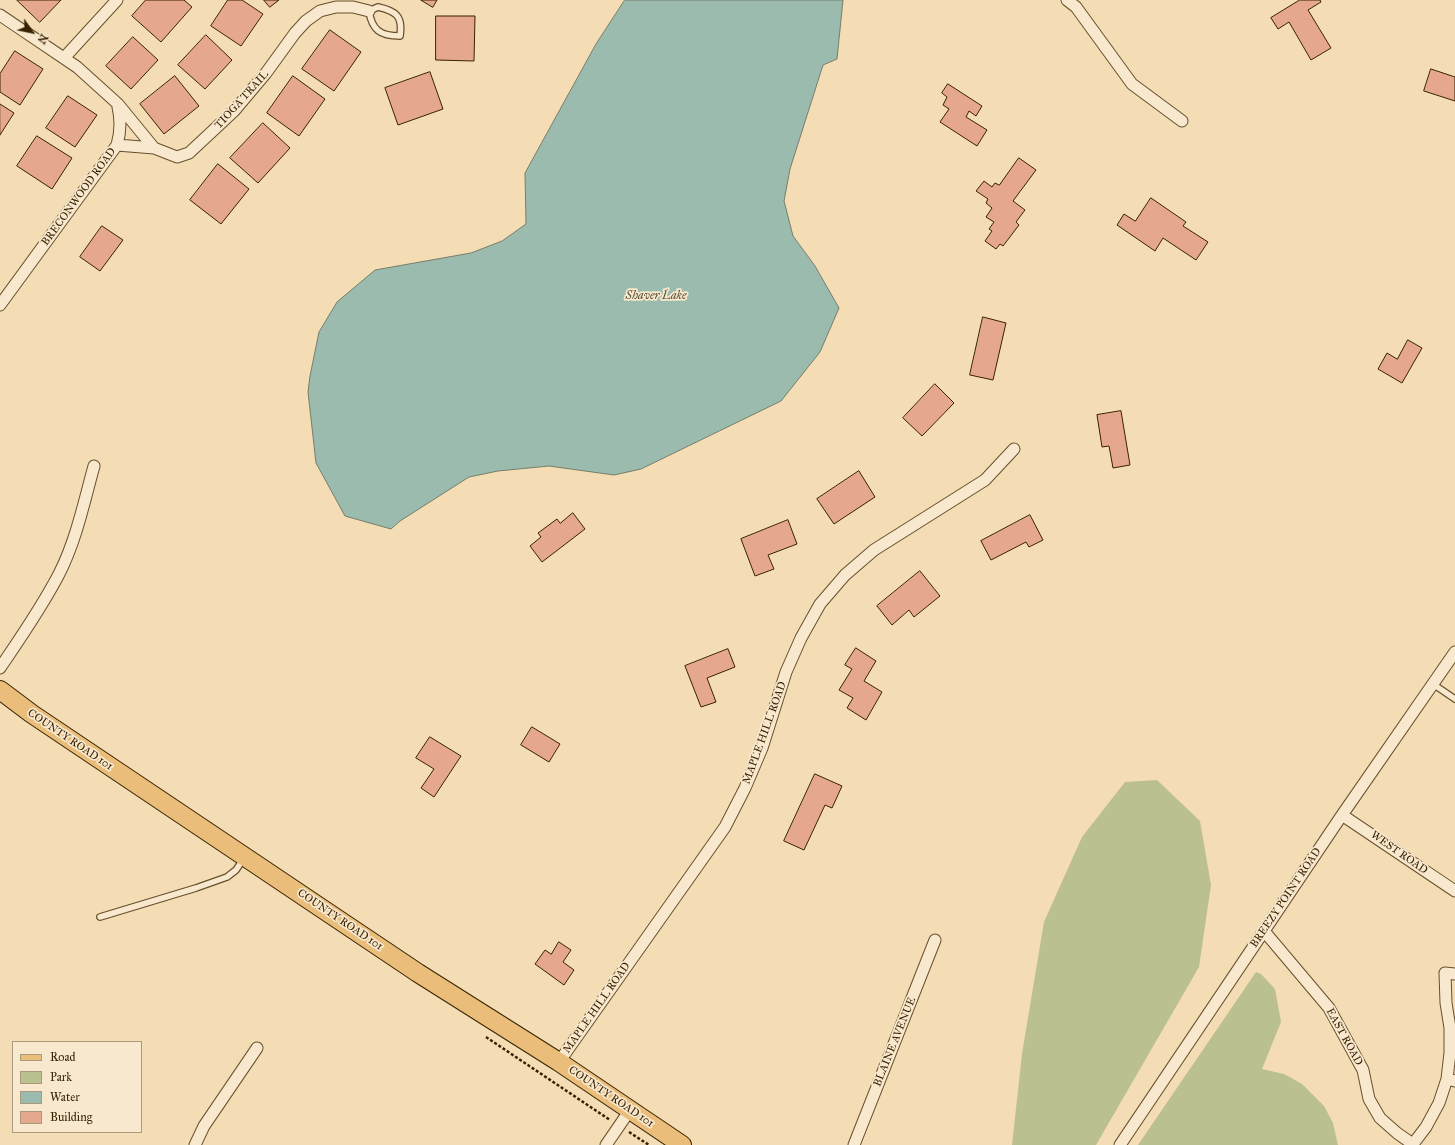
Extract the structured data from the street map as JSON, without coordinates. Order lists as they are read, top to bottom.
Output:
{
  "streets": {
    "main road": ["COUNTY ROAD 101"],
    "street": [
      "TIOGA TRAIL",
      "BRECONWOOD ROAD",
      "MAPLE HILL ROAD",
      "WEST ROAD",
      "BREEZY POINT ROAD",
      "EAST ROAD",
      "BLAINE AVENUE"
    ]
  },
  "crossings": [
    ["TIOGA TRAIL", "BRECONWOOD ROAD"],
    ["MAPLE HILL ROAD", "COUNTY ROAD 101"],
    ["WEST ROAD", "BREEZY POINT ROAD"],
    ["BREEZY POINT ROAD", "EAST ROAD"]
  ],
  "water": ["Shaver Lake"],
  "legend": [
    "Road",
    "Park",
    "Water",
    "Building"
  ],
  "north": "bottom right"
}
